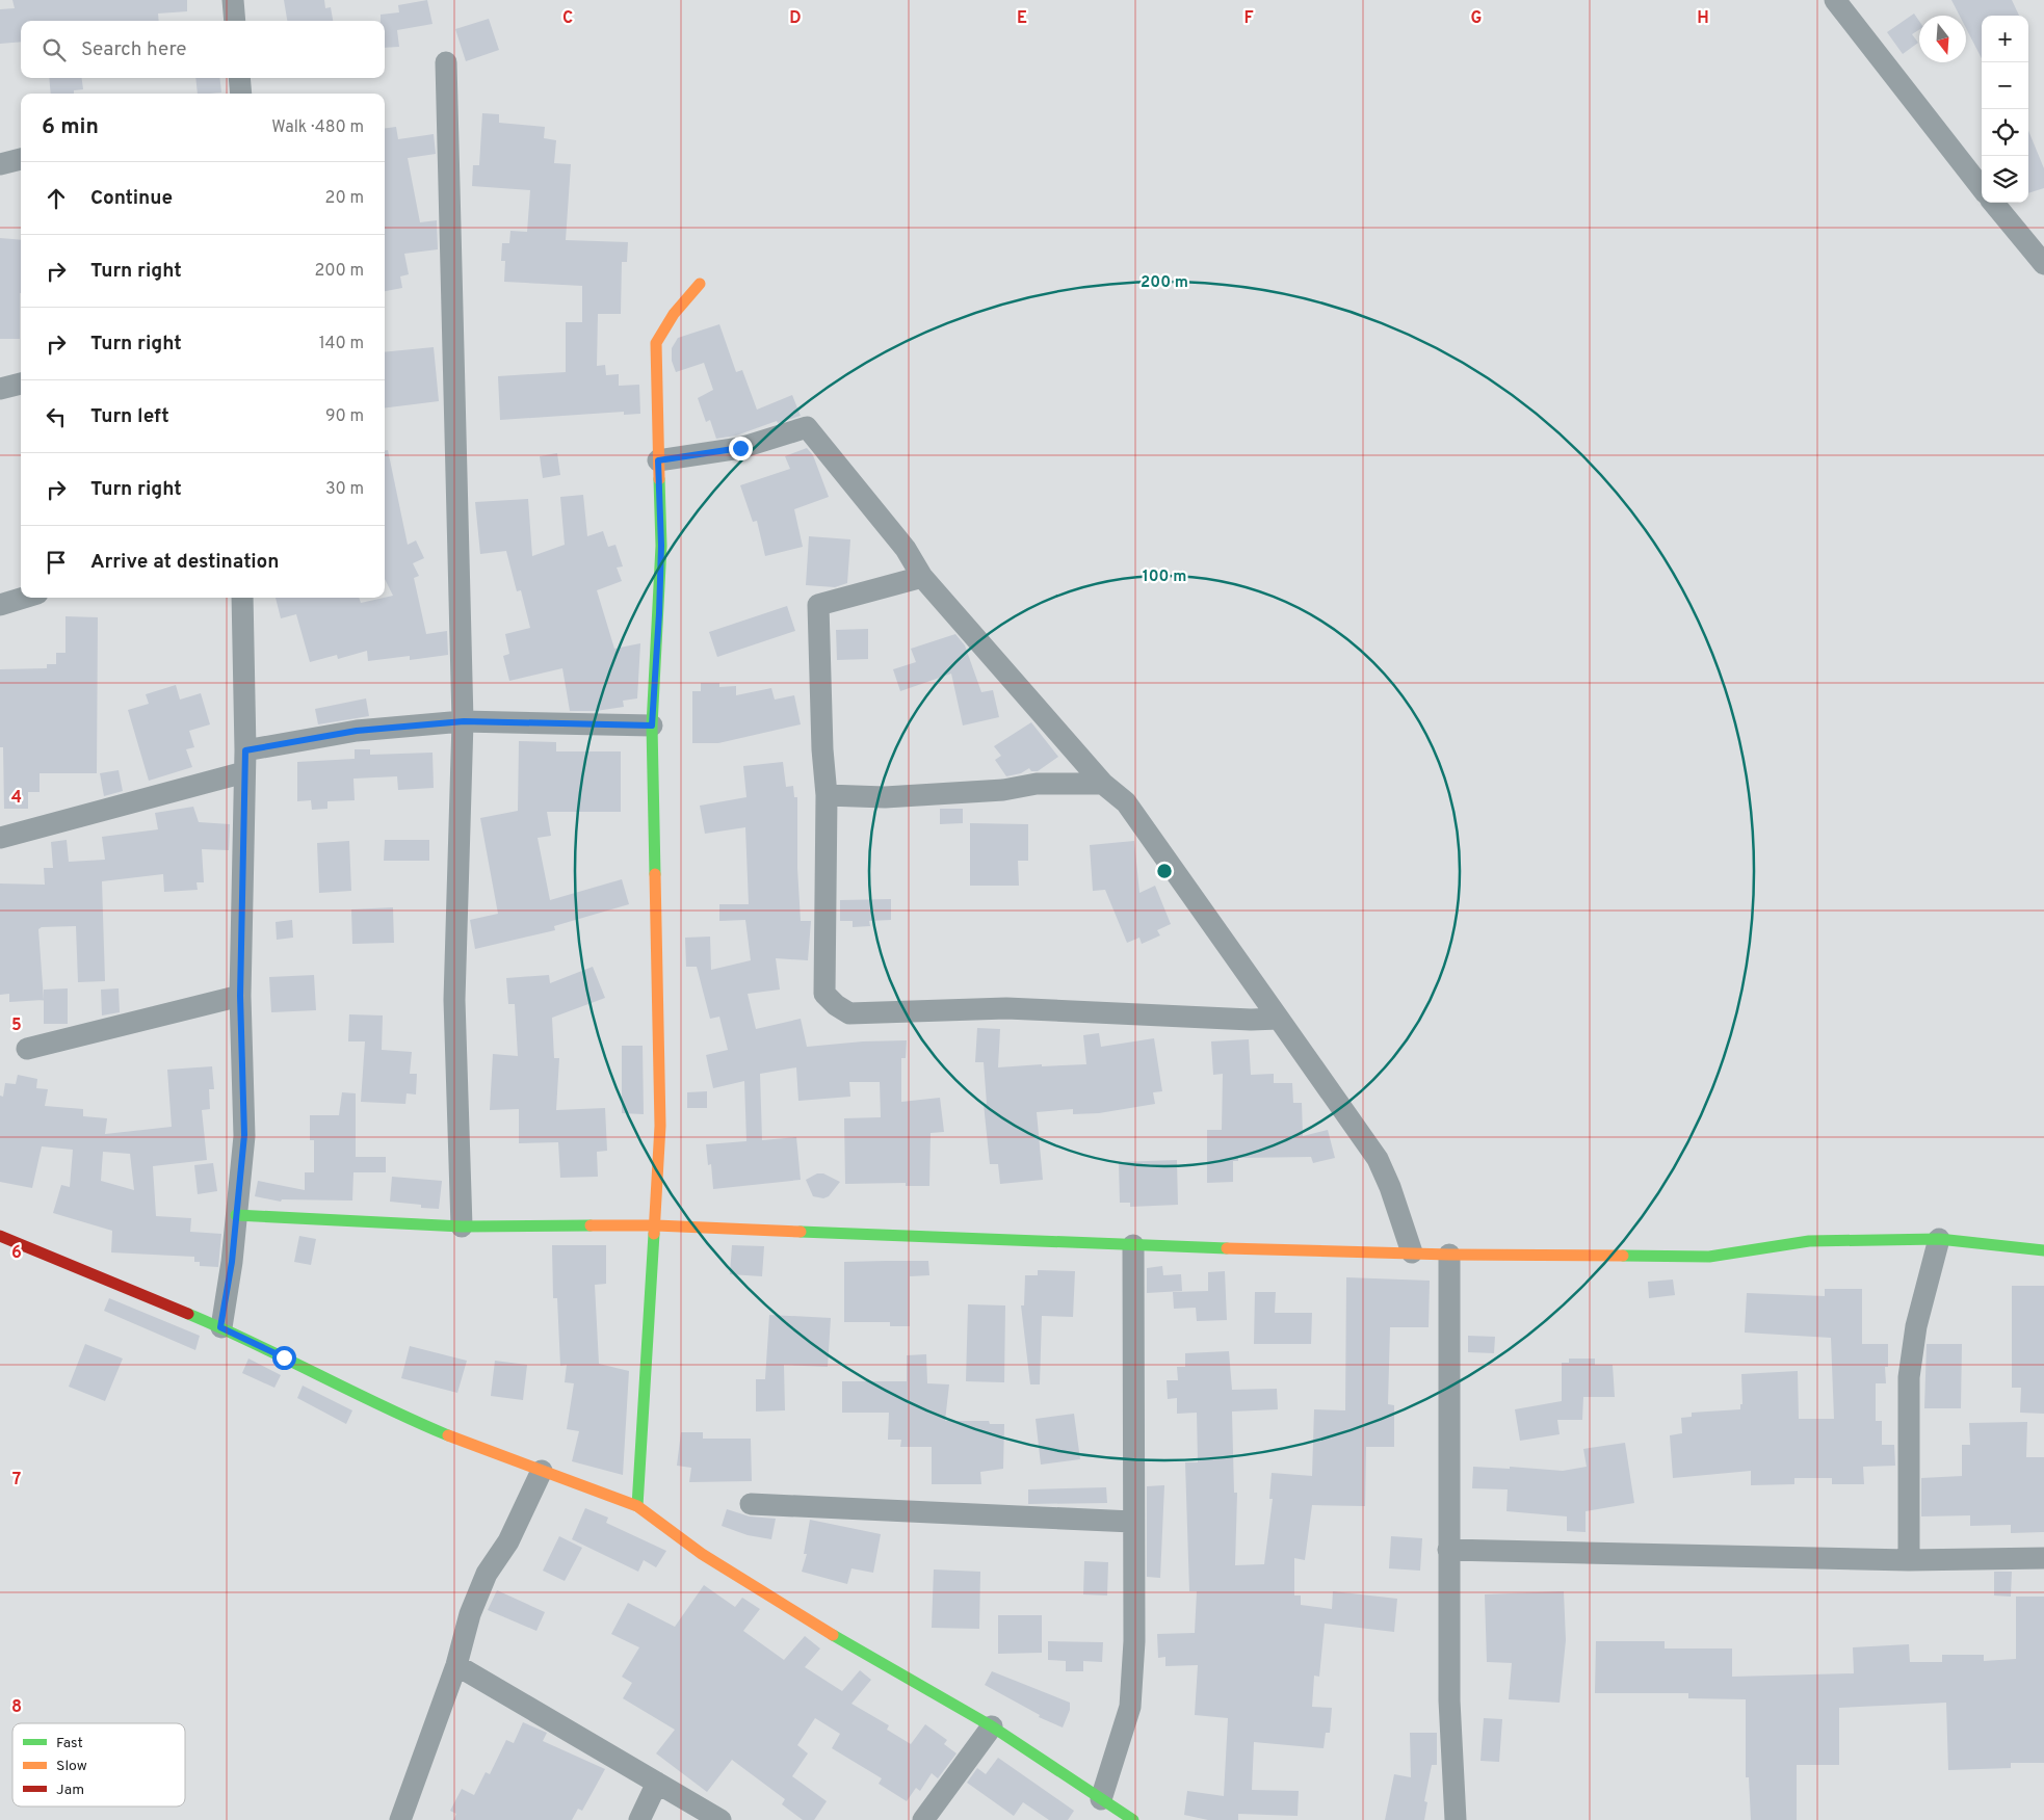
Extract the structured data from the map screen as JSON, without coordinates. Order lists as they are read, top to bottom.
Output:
{
  "legend": ["Fast", "Slow", "Jam"],
  "north": "bottom",
  "page": {
    "map_buttons": ["+", "−"],
    "search": "Search here",
    "heading": ["6 min", "Walk · 480 m"],
    "list": [
      ["Continue", "20 m"],
      ["Turn right", "200 m"],
      ["Turn right", "140 m"],
      ["Turn left", "90 m"],
      ["Turn right", "30 m"],
      "Arrive at destination"
    ]
  },
  "grid": {
    "columns": [
      "C",
      "D",
      "E",
      "F",
      "G",
      "H"
    ],
    "rows": [
      "4",
      "5",
      "6",
      "7",
      "8"
    ]
  },
  "rings": ["200 m", "100 m"]
}
